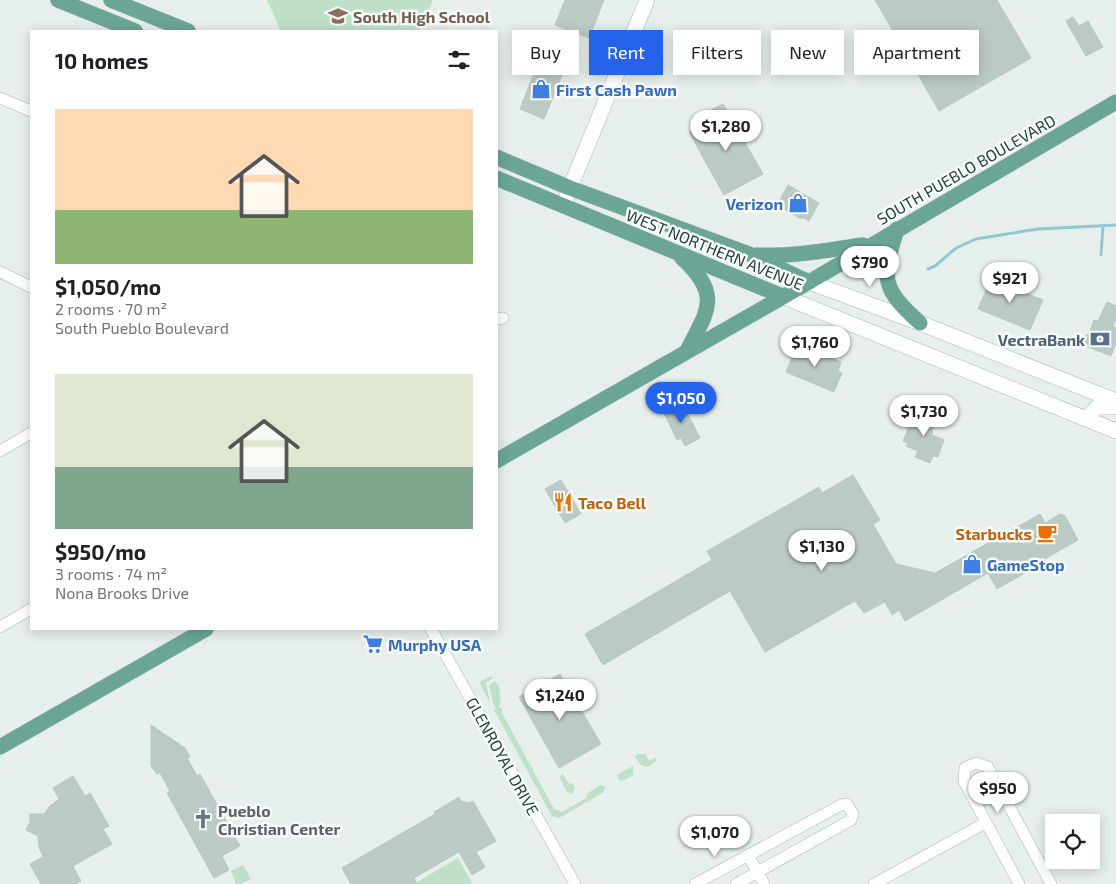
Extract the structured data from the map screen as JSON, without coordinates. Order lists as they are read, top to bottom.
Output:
{
  "streets": {
    "main road": ["SOUTH PUEBLO BOULEVARD", "WEST NORTHERN AVENUE"],
    "street": ["GLENROYAL DRIVE"]
  },
  "crossings": [
    ["SOUTH PUEBLO BOULEVARD", "WEST NORTHERN AVENUE"]
  ],
  "places": {
    "school or university": ["South High School"],
    "shop": ["First Cash Pawn", "Verizon", "GameStop"],
    "bank": ["VectraBank"],
    "restaurant": ["Taco Bell"],
    "cafe": ["Starbucks"],
    "supermarket": ["Murphy USA"],
    "church": ["Pueblo Christian Center"]
  },
  "page": {
    "chip": [
      "Buy",
      "Rent",
      "Filters",
      "New",
      "Apartment"
    ],
    "heading": "10 homes",
    "list": [
      {
        "name": "$1,050/mo",
        "note": "2 rooms · 70 m² · South Pueblo Boulevard"
      },
      {
        "name": "$950/mo",
        "note": "3 rooms · 74 m² · Nona Brooks Drive"
      }
    ],
    "price": [
      "$1,280",
      "$790",
      "$921",
      "$1,760",
      "$1,050",
      "$1,730",
      "$1,130",
      "$1,240",
      "$950",
      "$1,070"
    ]
  }
}
